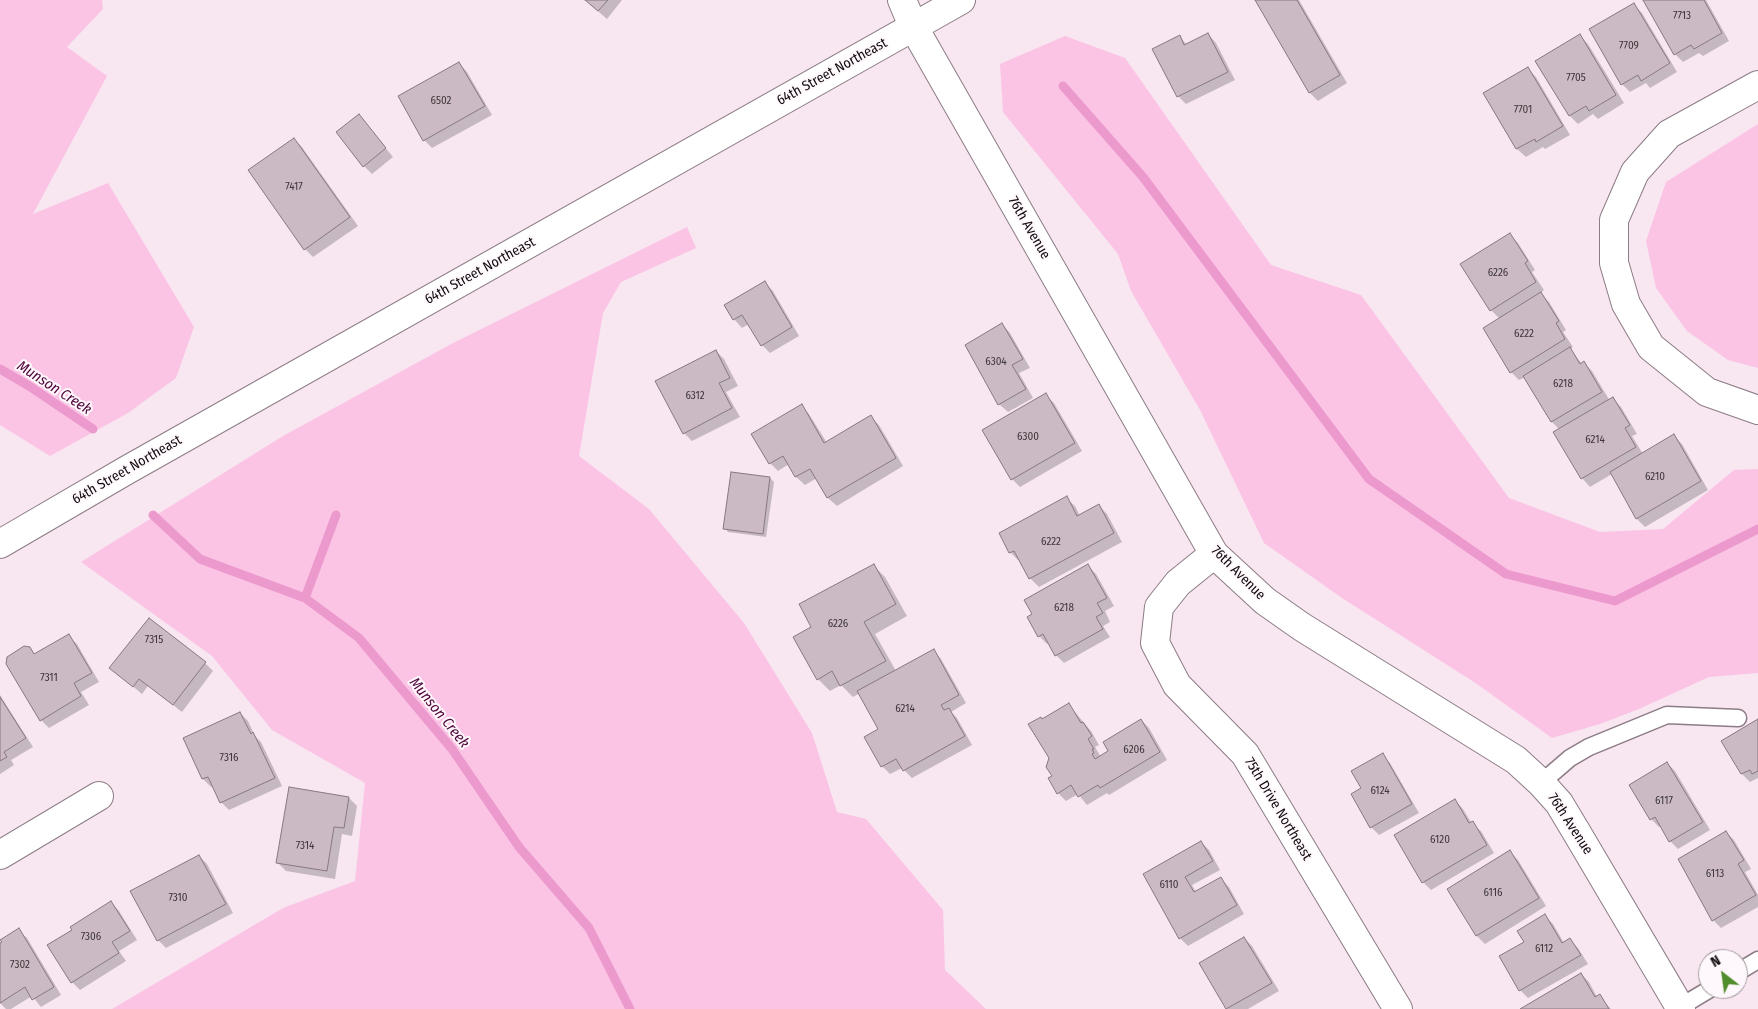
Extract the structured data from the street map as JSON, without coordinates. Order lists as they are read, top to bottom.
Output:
{
  "streets": {
    "street": ["64th Street Northeast", "76th Avenue", "75th Drive Northeast"]
  },
  "crossings": [
    ["64th Street Northeast", "76th Avenue"],
    ["76th Avenue", "75th Drive Northeast"]
  ],
  "water": ["Munson Creek"],
  "house_numbers": [
    "7713",
    "7709",
    "7705",
    "6502",
    "7701",
    "7417",
    "6226",
    "6222",
    "6304",
    "6218",
    "6312",
    "6300",
    "6214",
    "6210",
    "6222",
    "6218",
    "6226",
    "7315",
    "7311",
    "6214",
    "6206",
    "7316",
    "6124",
    "6117",
    "6120",
    "7314",
    "6113",
    "6110",
    "6116",
    "7310",
    "7306",
    "6112",
    "7302"
  ],
  "north": "top left"
}
